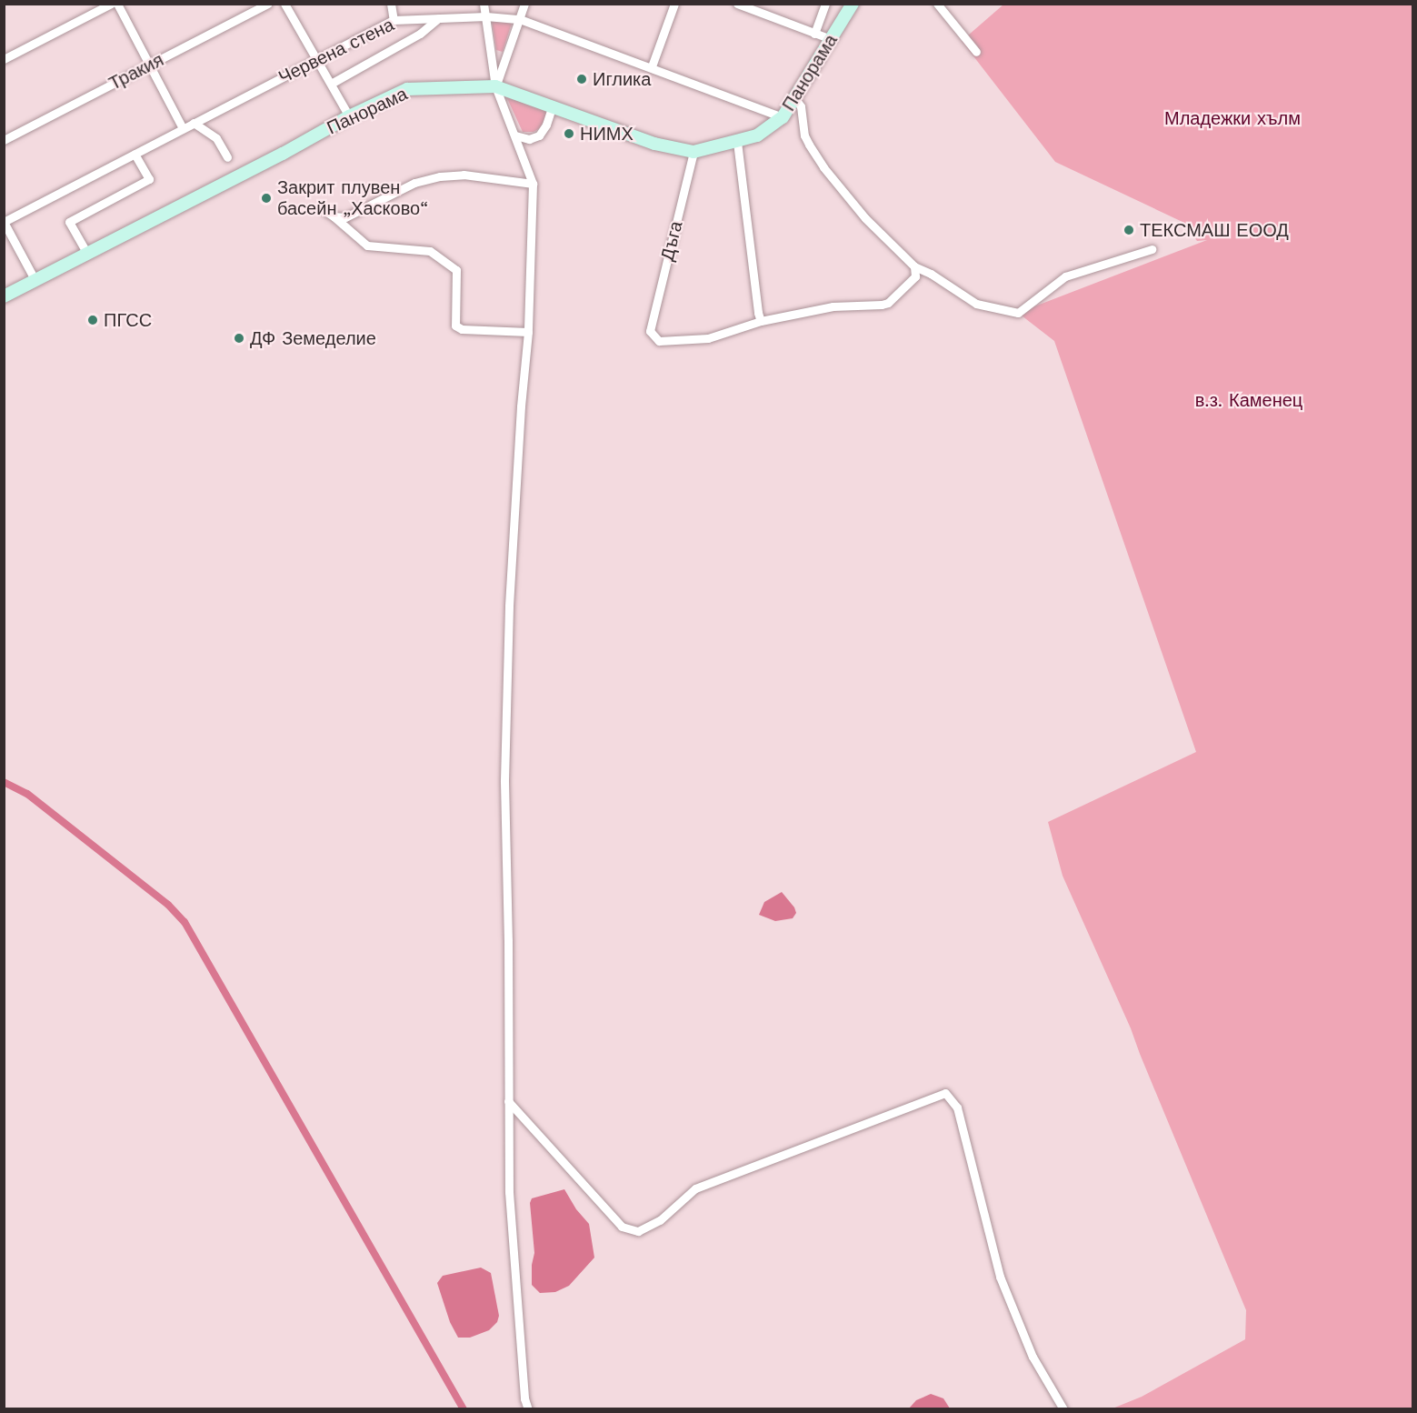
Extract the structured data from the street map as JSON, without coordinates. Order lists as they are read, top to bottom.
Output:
{
  "streets": {
    "street": [
      "Червена стена",
      "Тракия",
      "Панорама",
      "Дъга"
    ]
  },
  "crossings": [
    ["Червена стена", "Панорама"],
    ["Панорама", "Дъга"]
  ],
  "parks": ["Младежки хълм", "в.з. Каменец"],
  "places": [
    "Иглика",
    "НИМХ",
    "Закрит плувен басейн „Хасково“",
    "ТЕКСМАШ ЕООД",
    "ПГСС",
    "ДФ Земеделие"
  ]
}
